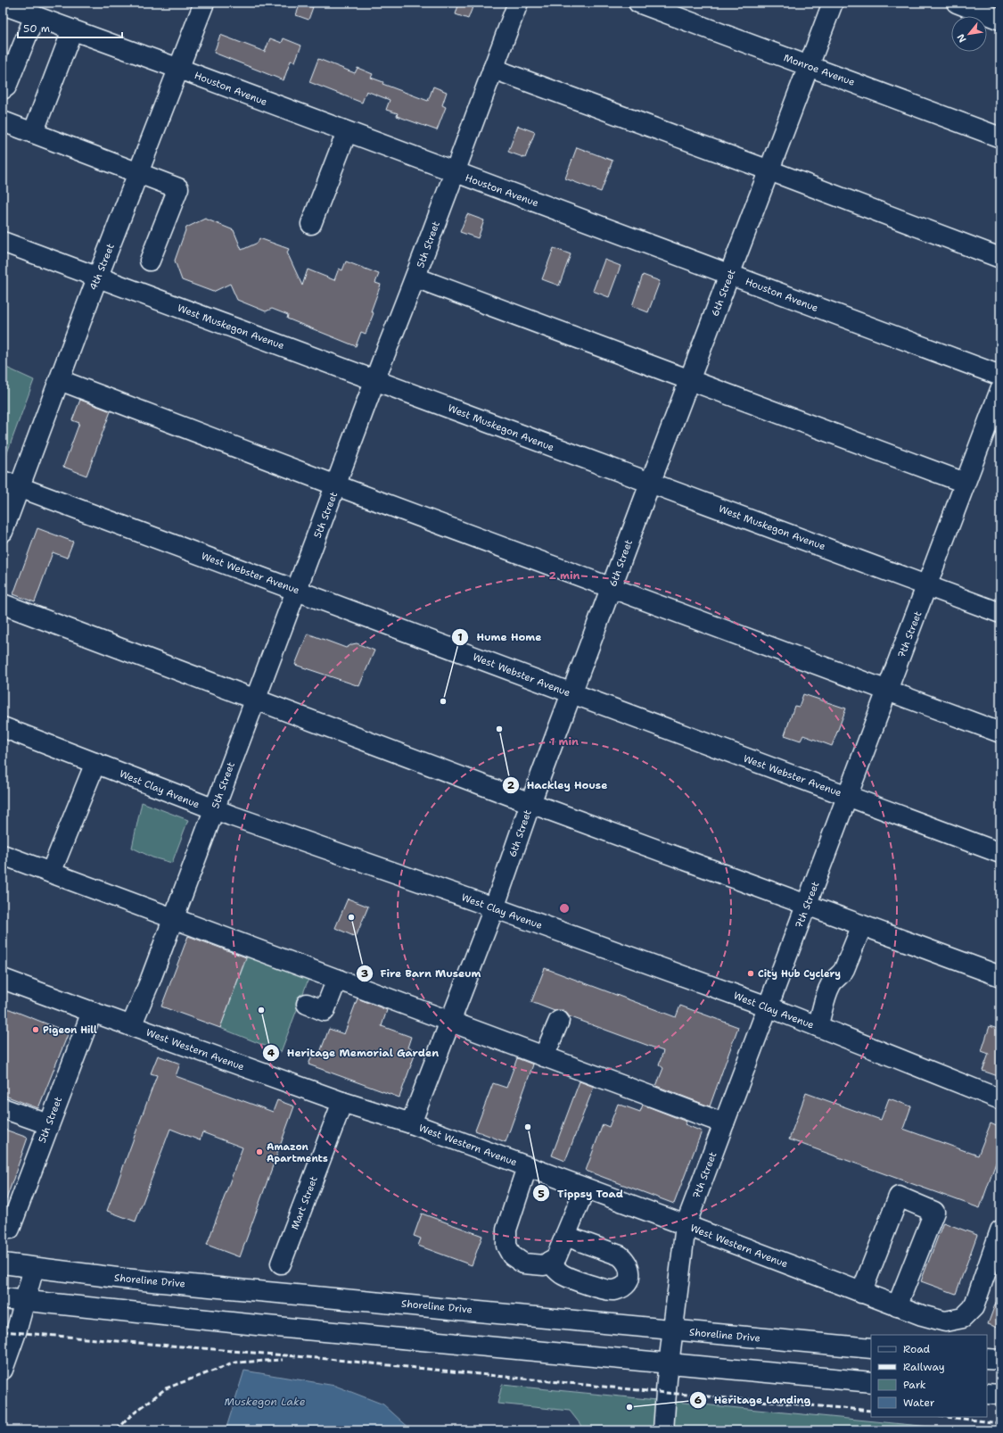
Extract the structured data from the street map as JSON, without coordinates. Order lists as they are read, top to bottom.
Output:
{
  "streets": {
    "main road": [
      "Monroe Avenue",
      "Houston Avenue",
      "5th Street",
      "4th Street",
      "6th Street",
      "West Muskegon Avenue",
      "West Webster Avenue",
      "7th Street",
      "West Clay Avenue",
      "West Western Avenue",
      "Mart Street",
      "Shoreline Drive"
    ]
  },
  "crossings": [
    ["Monroe Avenue", "6th Street"],
    ["Houston Avenue", "5th Street"],
    ["Houston Avenue", "4th Street"],
    ["Houston Avenue", "6th Street"],
    ["5th Street", "West Muskegon Avenue"],
    ["5th Street", "West Webster Avenue"],
    ["5th Street", "West Clay Avenue"],
    ["5th Street", "West Western Avenue"],
    ["4th Street", "West Muskegon Avenue"],
    ["4th Street", "West Webster Avenue"],
    ["6th Street", "West Muskegon Avenue"],
    ["6th Street", "West Webster Avenue"],
    ["6th Street", "West Clay Avenue"],
    ["6th Street", "West Western Avenue"],
    ["West Muskegon Avenue", "7th Street"],
    ["West Webster Avenue", "7th Street"],
    ["7th Street", "West Clay Avenue"],
    ["7th Street", "West Western Avenue"],
    ["7th Street", "Shoreline Drive"],
    ["West Western Avenue", "Mart Street"]
  ],
  "water": ["Muskegon Lake"],
  "places": [
    "Hume Home",
    "Hackley House",
    "Fire Barn Museum",
    "City Hub Cyclery",
    "Heritage Memorial Garden",
    "Pigeon Hill",
    "Tippsy Toad",
    "Amazon Apartments",
    "Heritage Landing"
  ],
  "legend": [
    "Road",
    "Railway",
    "Park",
    "Water"
  ],
  "scale_bar": "50 m",
  "north": "bottom left",
  "rings": ["2 min", "1 min"]
}
